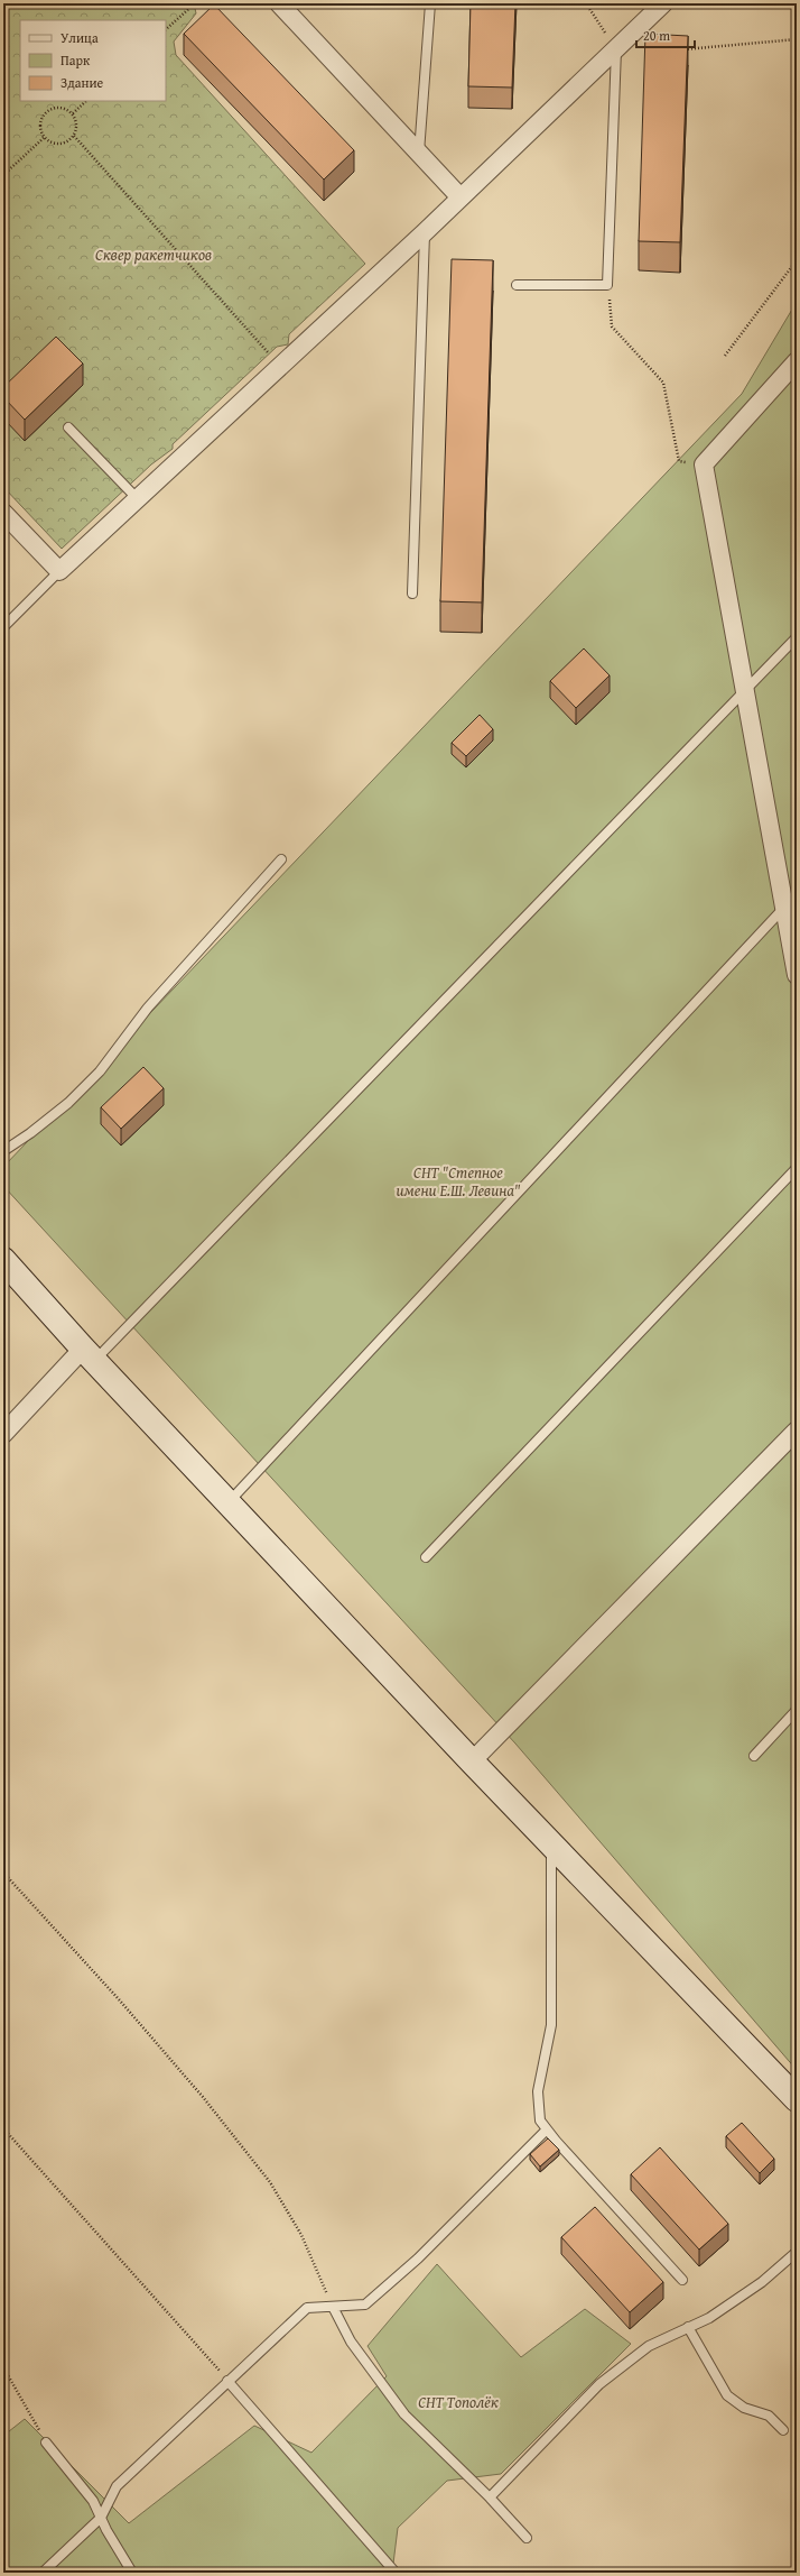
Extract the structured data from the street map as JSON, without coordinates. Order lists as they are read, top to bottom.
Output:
{
  "parks": ["Сквер ракетчиков", "СНТ \"Степное имени Е.Ш. Левина\"", "СНТ Тополёк"],
  "legend": ["Улица", "Парк", "Здание"],
  "scale_bar": "20 m"
}
